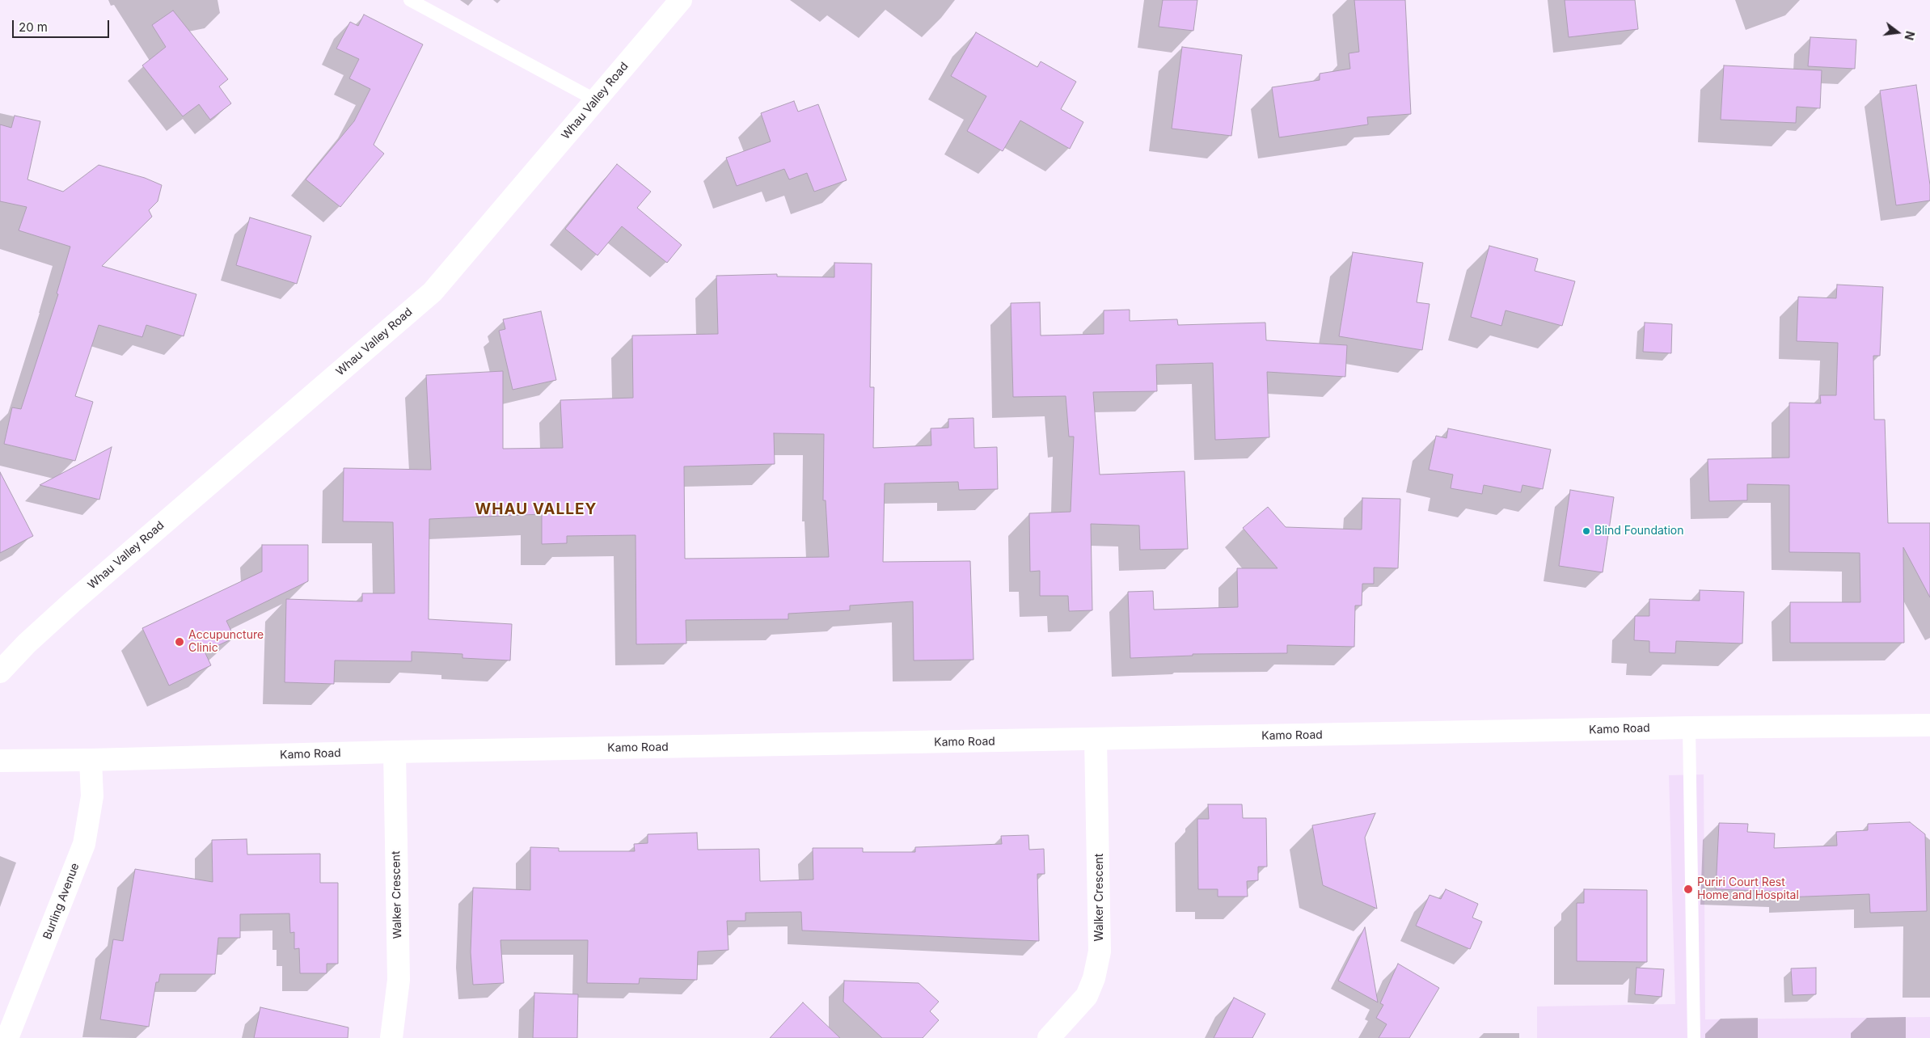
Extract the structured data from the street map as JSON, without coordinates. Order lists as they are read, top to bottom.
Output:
{
  "streets": {
    "main road": [
      "Whau Valley Road",
      "Kamo Road",
      "Walker Crescent",
      "Burling Avenue"
    ]
  },
  "crossings": [
    ["Kamo Road", "Walker Crescent"],
    ["Kamo Road", "Burling Avenue"]
  ],
  "districts": ["WHAU VALLEY"],
  "places": ["Blind Foundation", "Accupuncture Clinic", "Puriri Court Rest Home and Hospital"],
  "scale_bar": "20 m",
  "north": "right"
}
